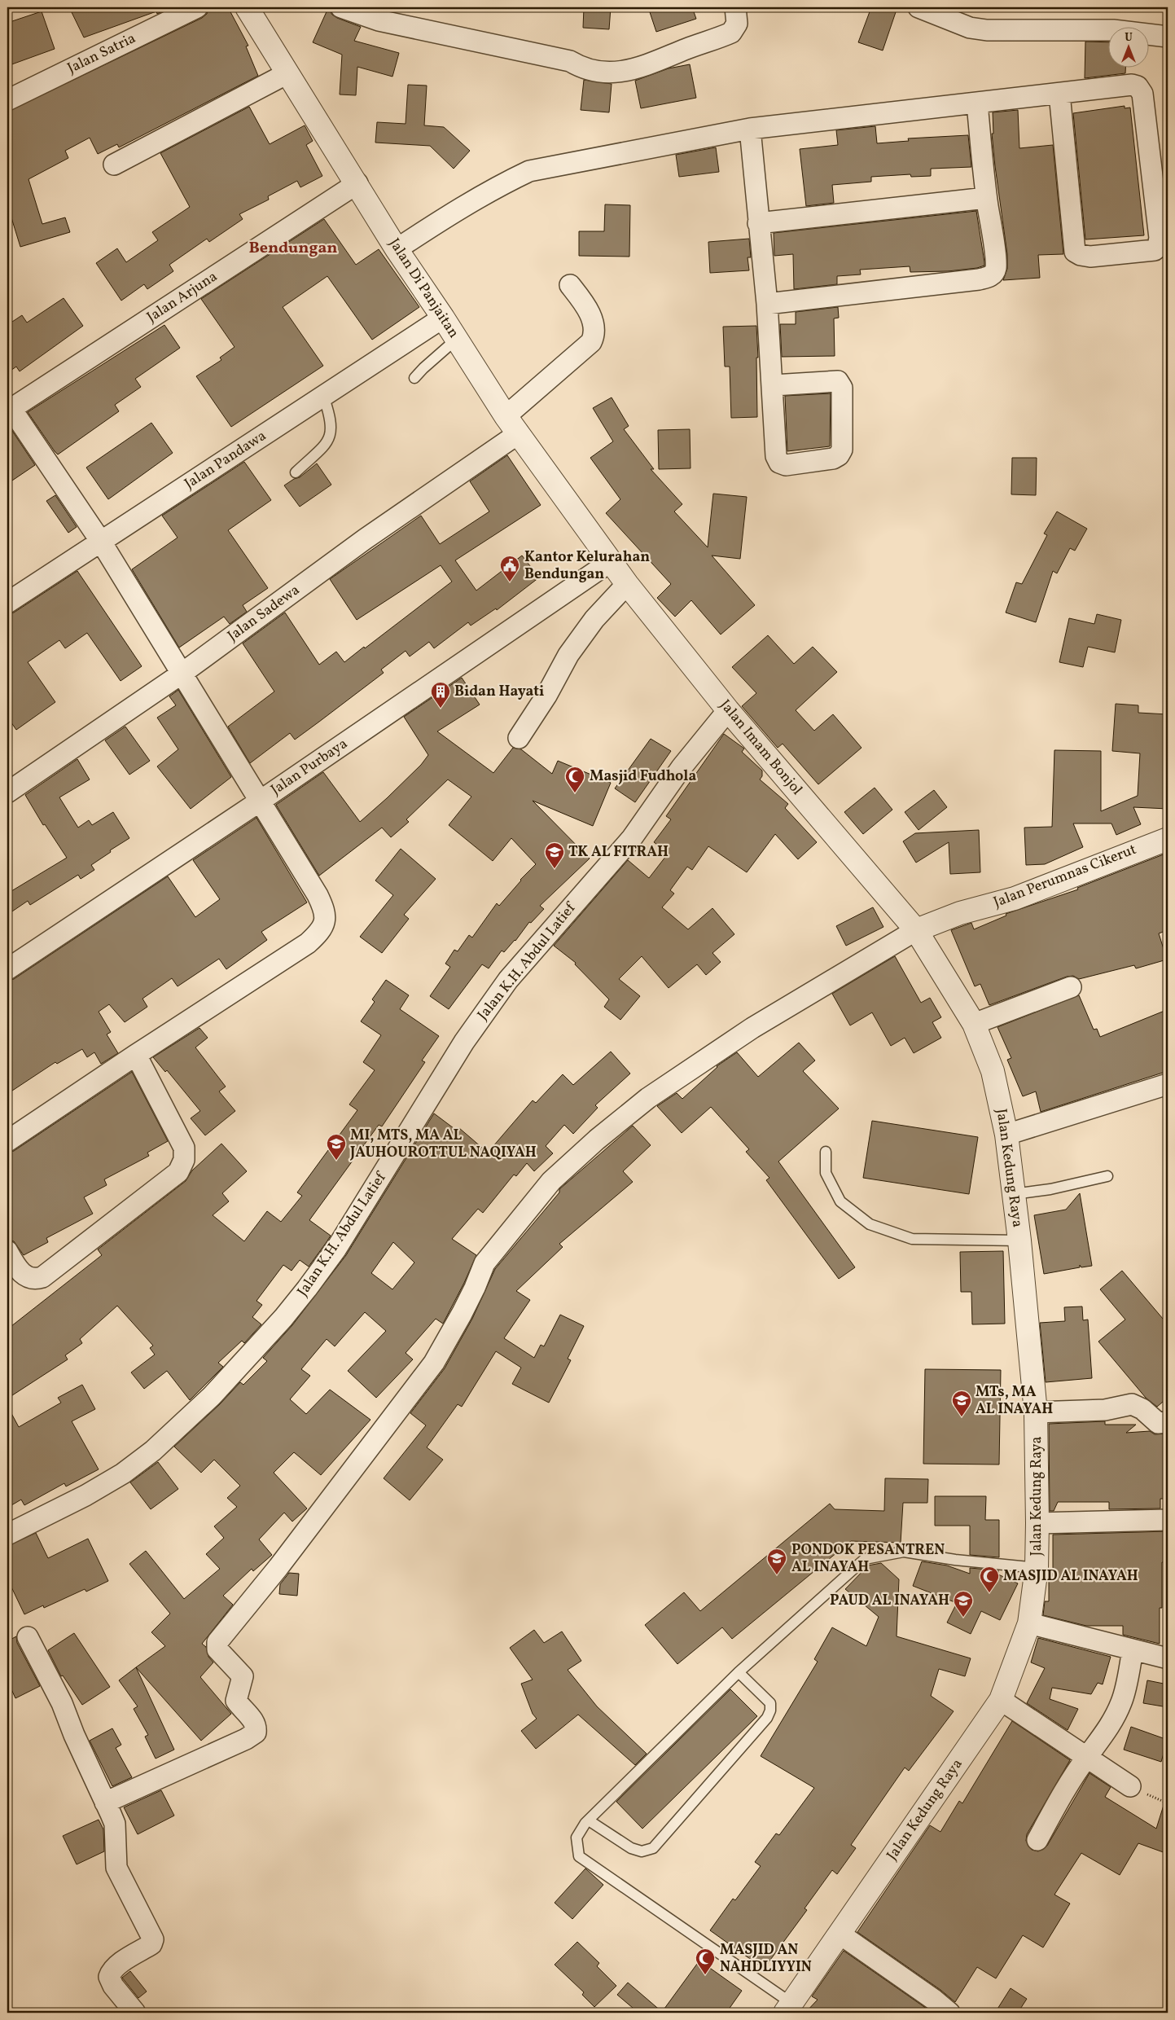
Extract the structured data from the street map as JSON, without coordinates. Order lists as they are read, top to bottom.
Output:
{
  "streets": {
    "street": [
      "Jalan Satria",
      "Jalan Di Panjaitan",
      "Jalan Arjuna",
      "Jalan Pandawa",
      "Jalan Sadewa",
      "Jalan Imam Bonjol",
      "Jalan Purbaya",
      "Jalan Perumnas Cikerut",
      "Jalan K.H. Abdul Latief",
      "Jalan Kedung Raya"
    ]
  },
  "crossings": [
    ["Jalan Di Panjaitan", "Jalan Arjuna"],
    ["Jalan Di Panjaitan", "Jalan Pandawa"],
    ["Jalan Di Panjaitan", "Jalan Sadewa"],
    ["Jalan Di Panjaitan", "Jalan Imam Bonjol"],
    ["Jalan Di Panjaitan", "Jalan Purbaya"],
    ["Jalan Imam Bonjol", "Jalan Purbaya"],
    ["Jalan Imam Bonjol", "Jalan Perumnas Cikerut"],
    ["Jalan Imam Bonjol", "Jalan K.H. Abdul Latief"],
    ["Jalan Imam Bonjol", "Jalan Kedung Raya"],
    ["Jalan Perumnas Cikerut", "Jalan Kedung Raya"]
  ],
  "districts": ["Bendungan"],
  "places": {
    "public building": ["Kantor Kelurahan Bendungan"],
    "building": ["Bidan Hayati"],
    "mosque": ["Masjid Fudhola", "MASJID AL INAYAH", "MASJID AN NAHDLIYYIN"],
    "school or university": [
      "TK AL FITRAH",
      "MI, MTS, MA AL JAUHOUROTTUL NAQIYAH",
      "MTs, MA AL INAYAH",
      "PONDOK PESANTREN AL INAYAH",
      "PAUD AL INAYAH"
    ]
  },
  "north": "top"
}
